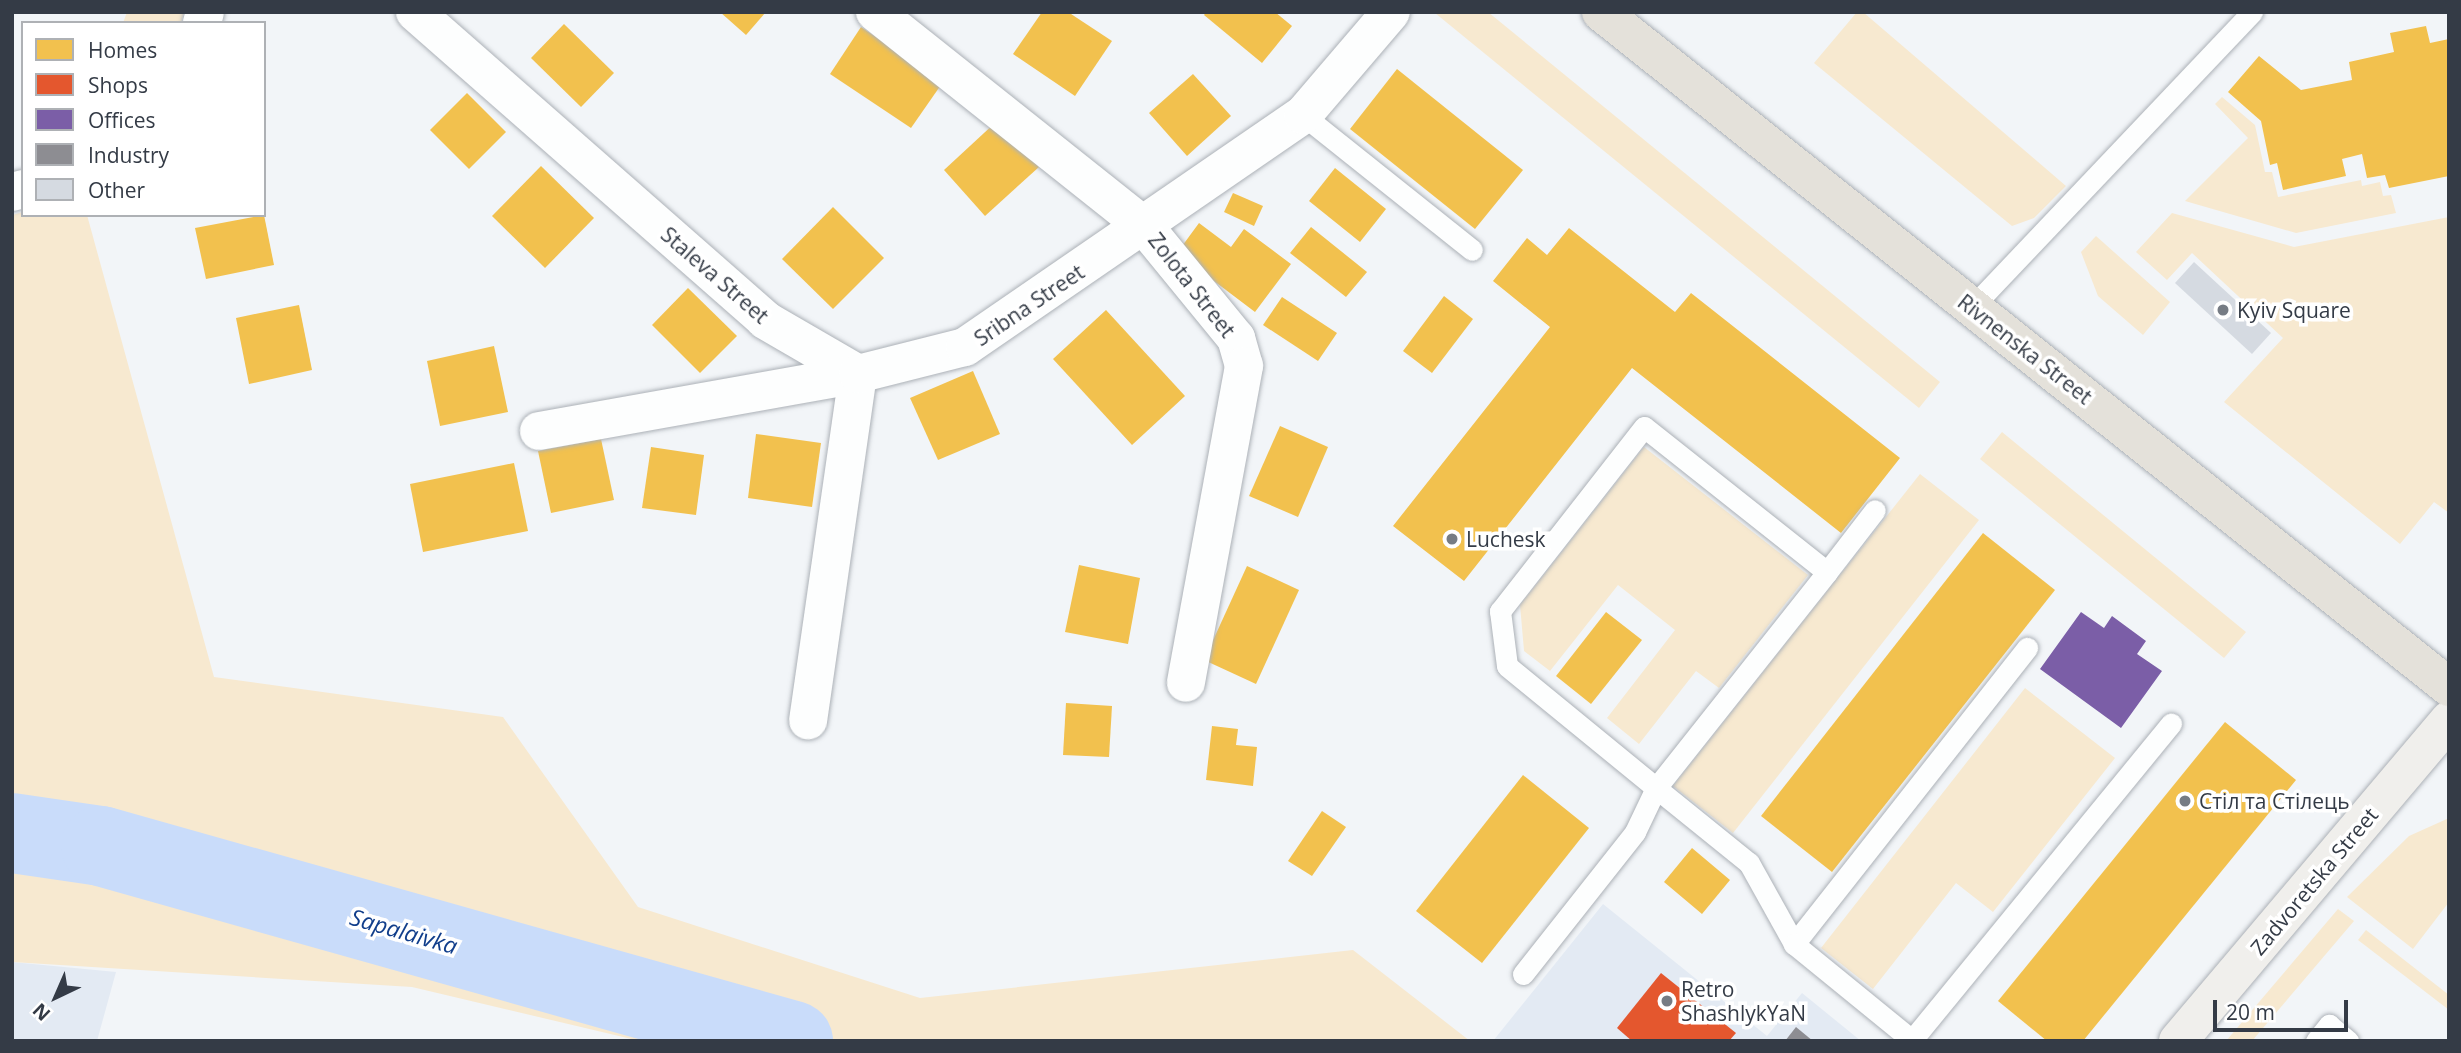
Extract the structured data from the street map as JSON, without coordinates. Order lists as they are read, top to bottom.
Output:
{
  "streets": {
    "main road": ["Rivnenska Street", "Zadvoretska Street"],
    "street": ["Staleva Street", "Zolota Street", "Sribna Street"]
  },
  "crossings": [
    ["Staleva Street", "Sribna Street"],
    ["Zolota Street", "Sribna Street"]
  ],
  "water": ["Sapalaivka"],
  "places": [
    "Kyiv Square",
    "Luchesk",
    "Стіл та Стілець",
    "Retro ShashlykYaN"
  ],
  "legend": [
    "Homes",
    "Shops",
    "Offices",
    "Industry",
    "Other"
  ],
  "scale_bar": "20 m",
  "north": "bottom left"
}
